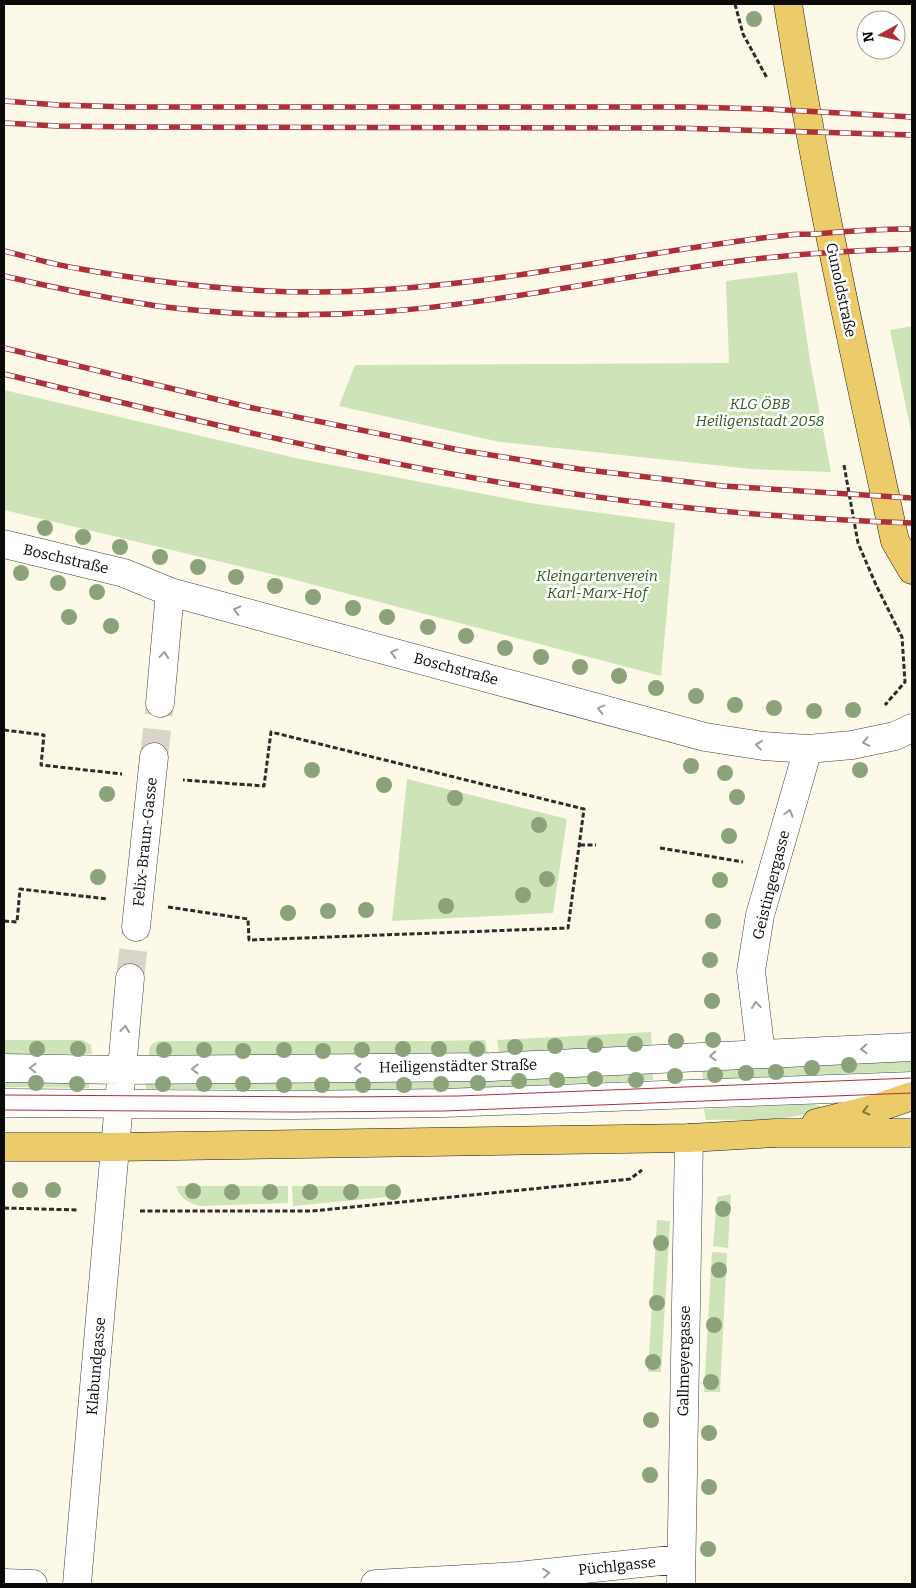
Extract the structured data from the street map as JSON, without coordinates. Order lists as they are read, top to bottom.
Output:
{
  "streets": {
    "main road": ["Gunoldstraße"],
    "street": [
      "Boschstraße",
      "Felix-Braun-Gasse",
      "Geistingergasse",
      "Heiligenstädter Straße",
      "Gallmeyergasse",
      "Klabundgasse",
      "Püchlgasse"
    ]
  },
  "crossings": [
    ["Boschstraße", "Geistingergasse"],
    ["Geistingergasse", "Heiligenstädter Straße"],
    ["Gallmeyergasse", "Püchlgasse"]
  ],
  "one_way": ["Boschstraße", "Geistingergasse", "Püchlgasse"],
  "parks": ["KLG ÖBB Heiligenstadt 2058", "Kleingartenverein Karl-Marx-Hof"],
  "north": "left"
}
